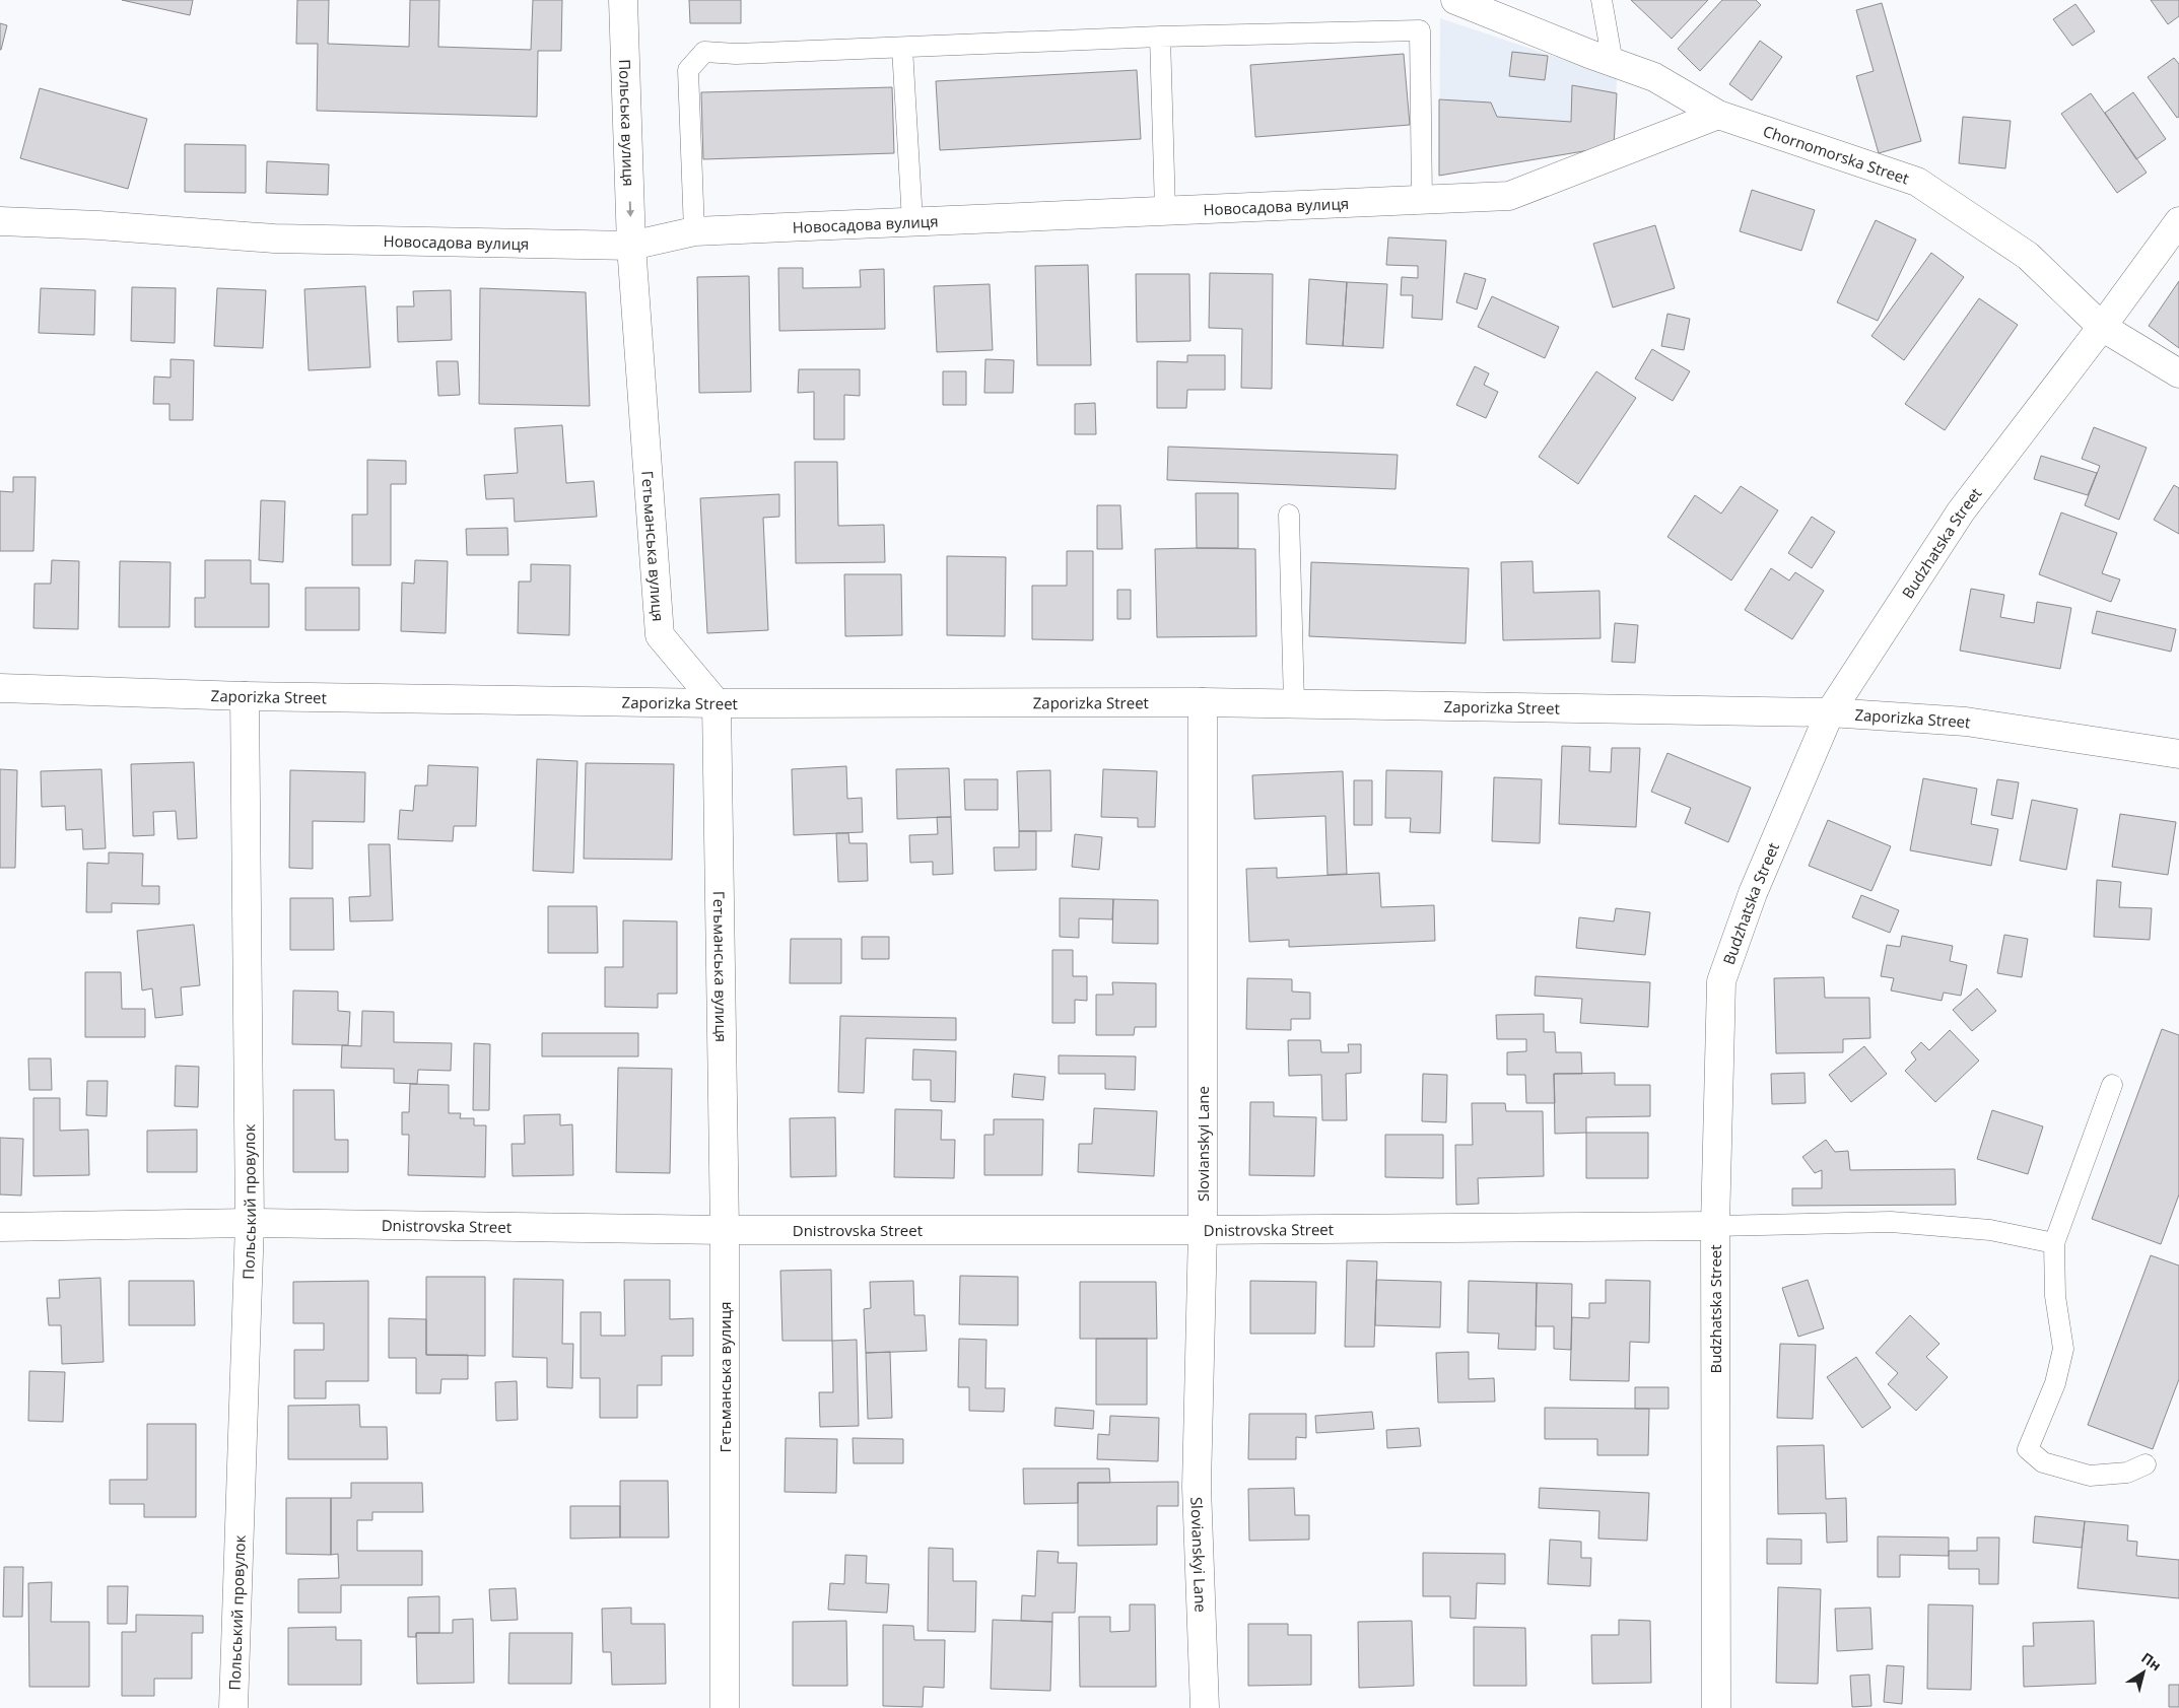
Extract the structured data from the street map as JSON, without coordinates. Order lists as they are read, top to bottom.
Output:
{
  "streets": {
    "street": [
      "Польська вулиця",
      "Chornomorska Street",
      "Новосадова вулиця",
      "Budzhatska Street",
      "Гетьманська вулиця",
      "Zaporizka Street",
      "Slovianskyi Lane",
      "Польський провулок",
      "Dnistrovska Street"
    ]
  },
  "crossings": [
    ["Польська вулиця", "Новосадова вулиця"],
    ["Польська вулиця", "Гетьманська вулиця"],
    ["Chornomorska Street", "Новосадова вулиця"],
    ["Chornomorska Street", "Budzhatska Street"],
    ["Новосадова вулиця", "Гетьманська вулиця"],
    ["Budzhatska Street", "Zaporizka Street"],
    ["Budzhatska Street", "Dnistrovska Street"],
    ["Гетьманська вулиця", "Zaporizka Street"],
    ["Гетьманська вулиця", "Dnistrovska Street"],
    ["Zaporizka Street", "Slovianskyi Lane"],
    ["Zaporizka Street", "Польський провулок"],
    ["Slovianskyi Lane", "Dnistrovska Street"],
    ["Польський провулок", "Dnistrovska Street"]
  ],
  "one_way": ["Польська вулиця"],
  "north": "top right"
}
